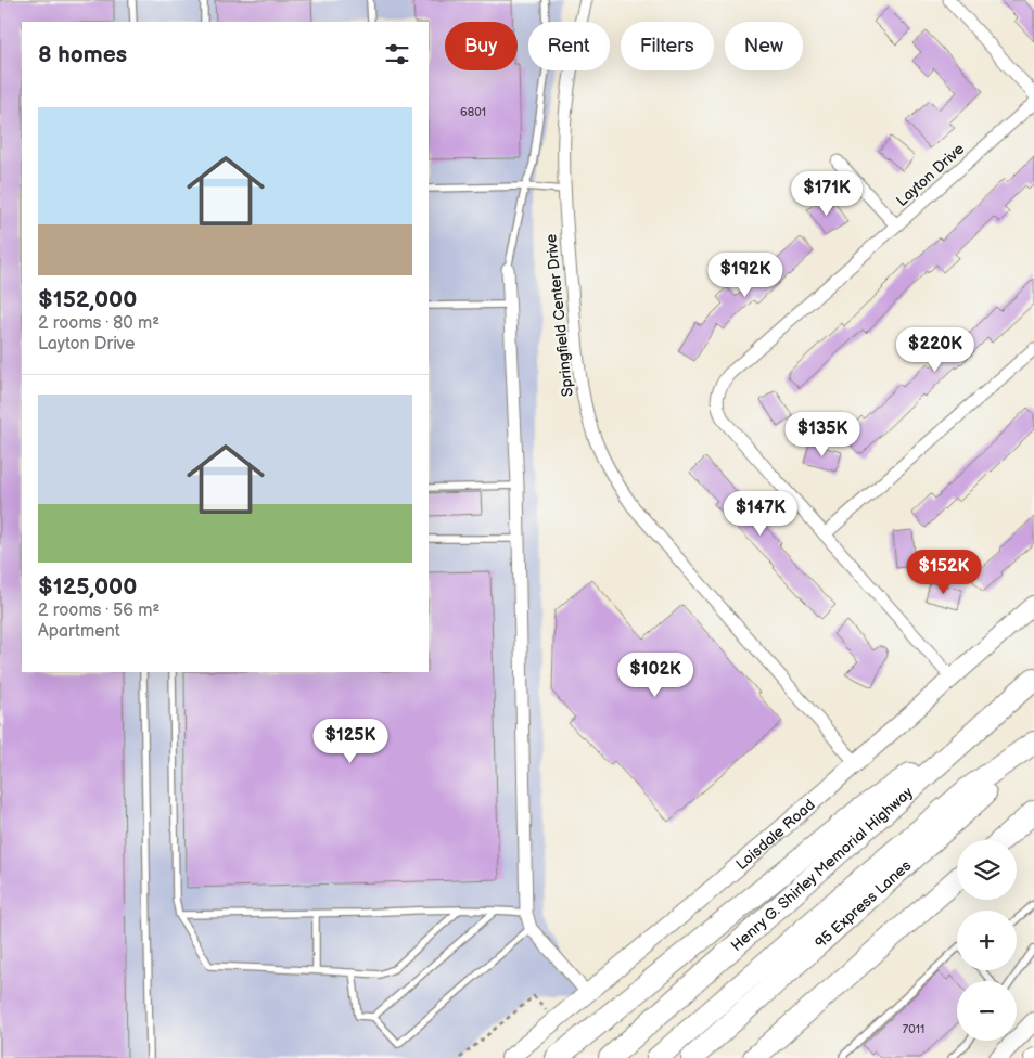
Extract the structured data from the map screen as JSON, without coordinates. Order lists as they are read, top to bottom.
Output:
{
  "streets": {
    "highway": ["Henry G. Shirley Memorial Highway", "95 Express Lanes"],
    "main road": ["Loisdale Road"],
    "street": ["Layton Drive", "Springfield Center Drive"]
  },
  "crossings": [
    ["Layton Drive", "Loisdale Road"],
    ["Springfield Center Drive", "Loisdale Road"]
  ],
  "house_numbers": ["6801", "7011"],
  "page": {
    "chip": [
      "Buy",
      "Rent",
      "Filters",
      "New"
    ],
    "heading": "8 homes",
    "list": [
      {
        "name": "$152,000",
        "note": "2 rooms · 80 m² · Layton Drive"
      },
      {
        "name": "$125,000",
        "note": "2 rooms · 56 m² · Apartment"
      }
    ],
    "price": [
      "$171K",
      "$192K",
      "$220K",
      "$135K",
      "$147K",
      "$152K",
      "$102K",
      "$125K"
    ],
    "map_buttons": ["+", "−"]
  }
}
